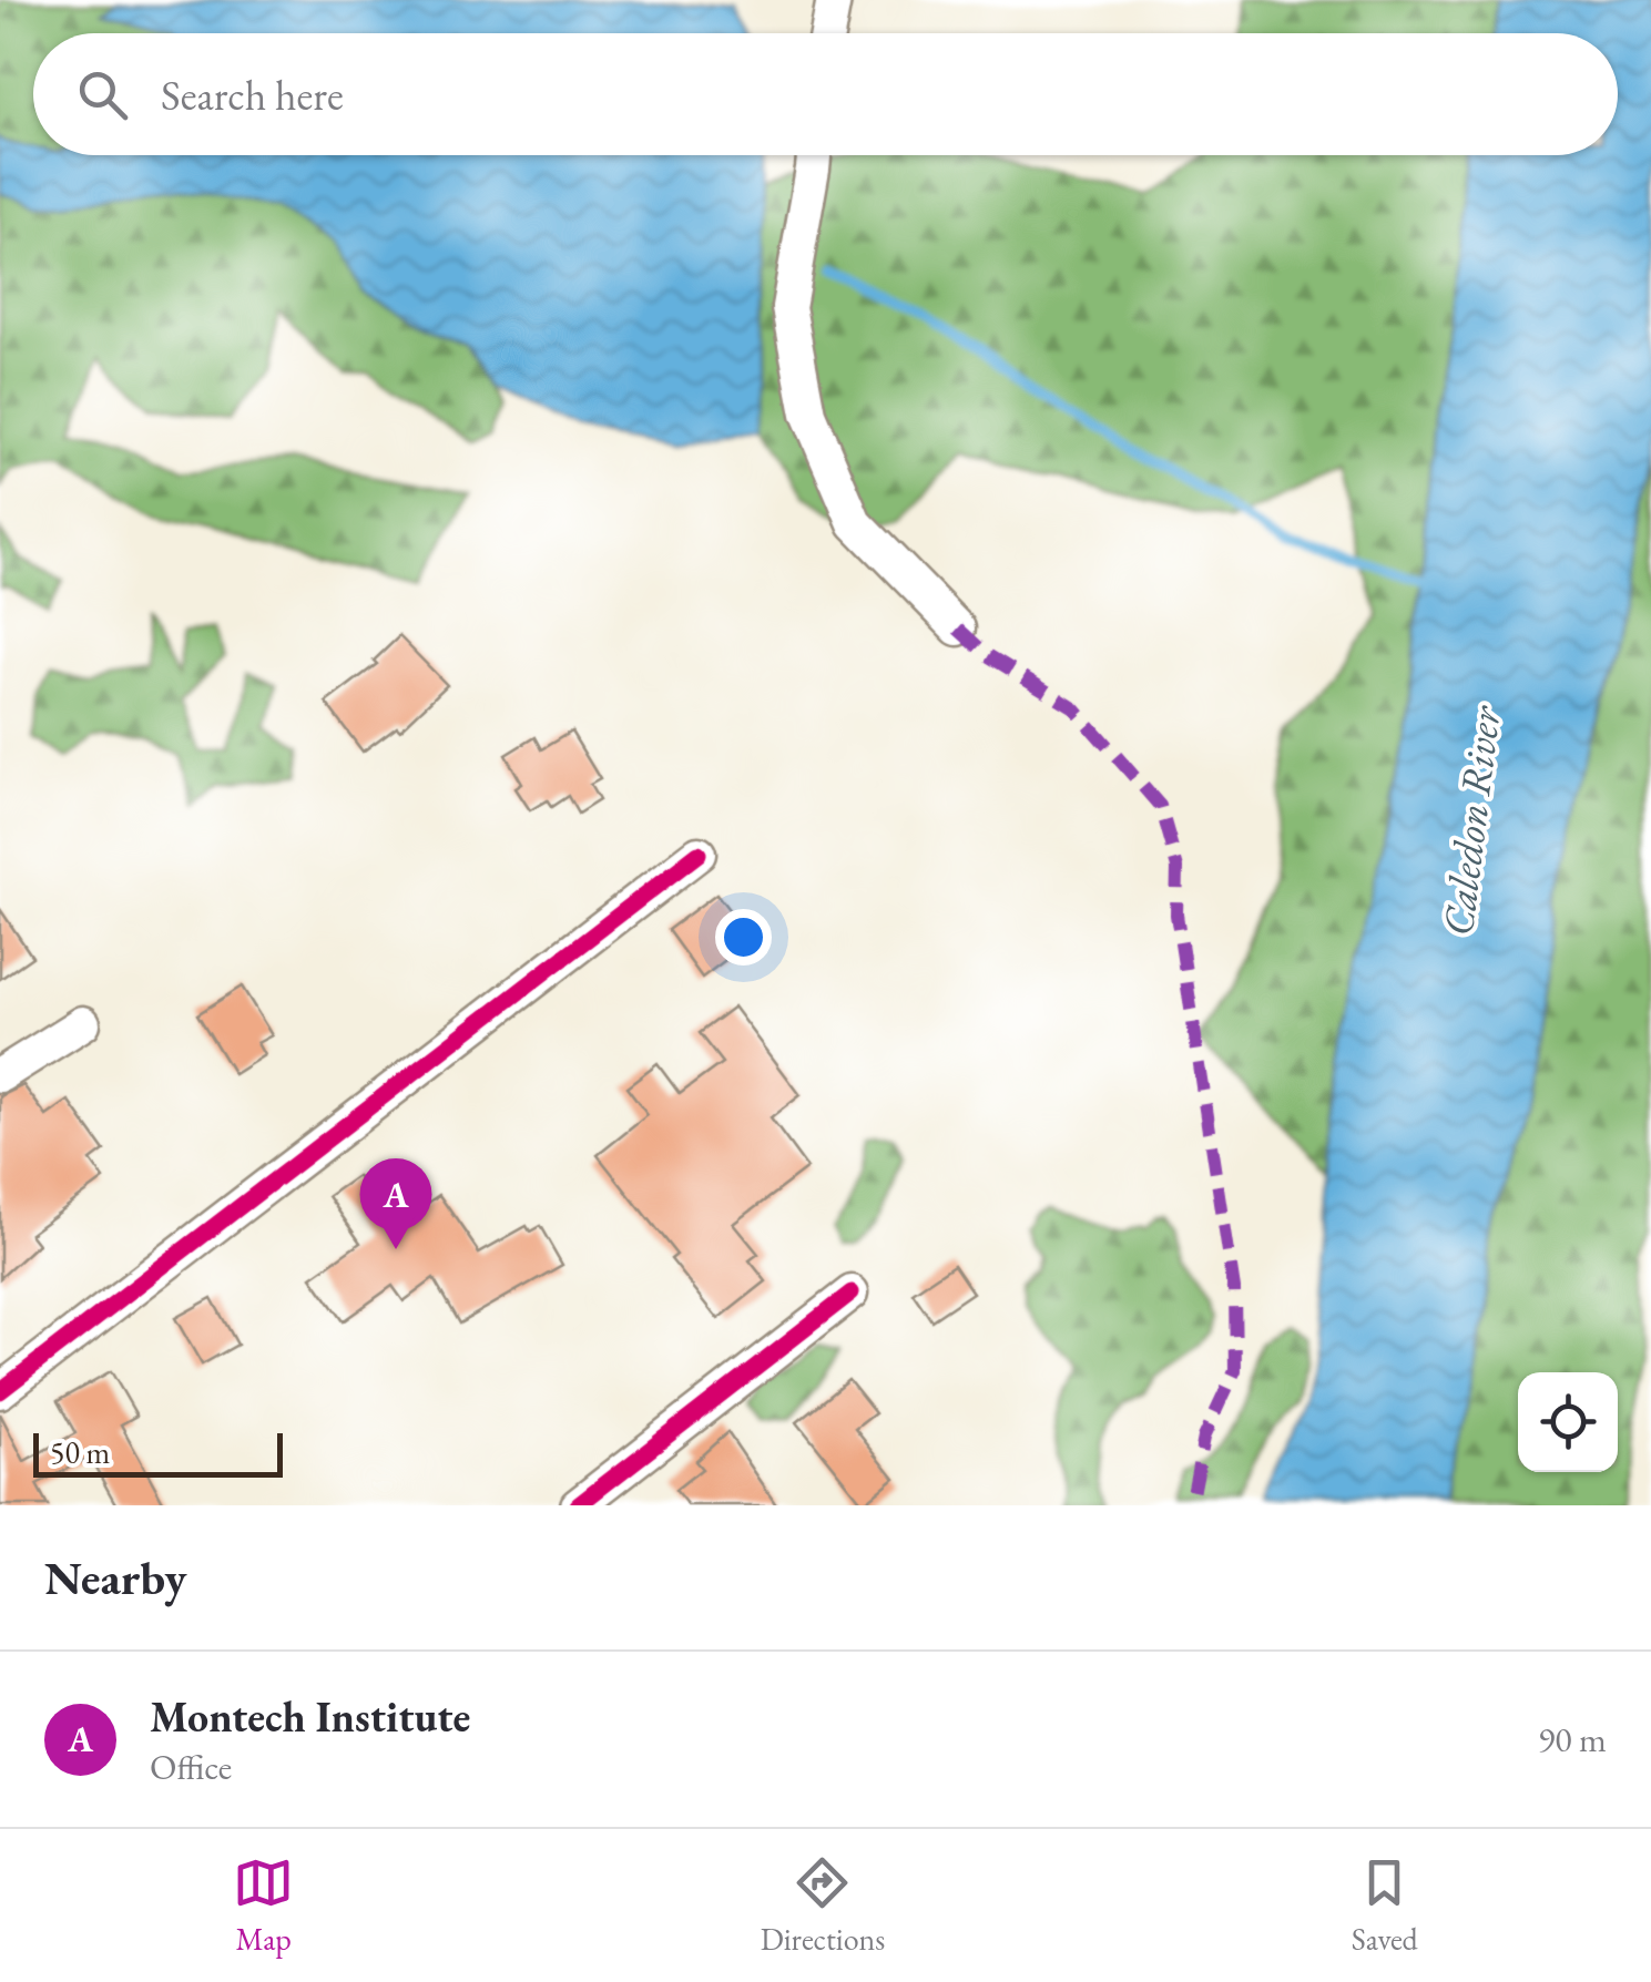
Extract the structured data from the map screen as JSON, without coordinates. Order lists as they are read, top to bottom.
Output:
{
  "water": ["Caledon River"],
  "scale_bar": "50 m",
  "page": {
    "search": "Search here",
    "pins": "A",
    "scale": "50 m",
    "heading": "Nearby",
    "list": [
      {
        "mark": "A",
        "name": "Montech Institute",
        "note": "Office",
        "value": "90 m"
      }
    ],
    "nav": ["Map", "Directions", "Saved"]
  }
}
